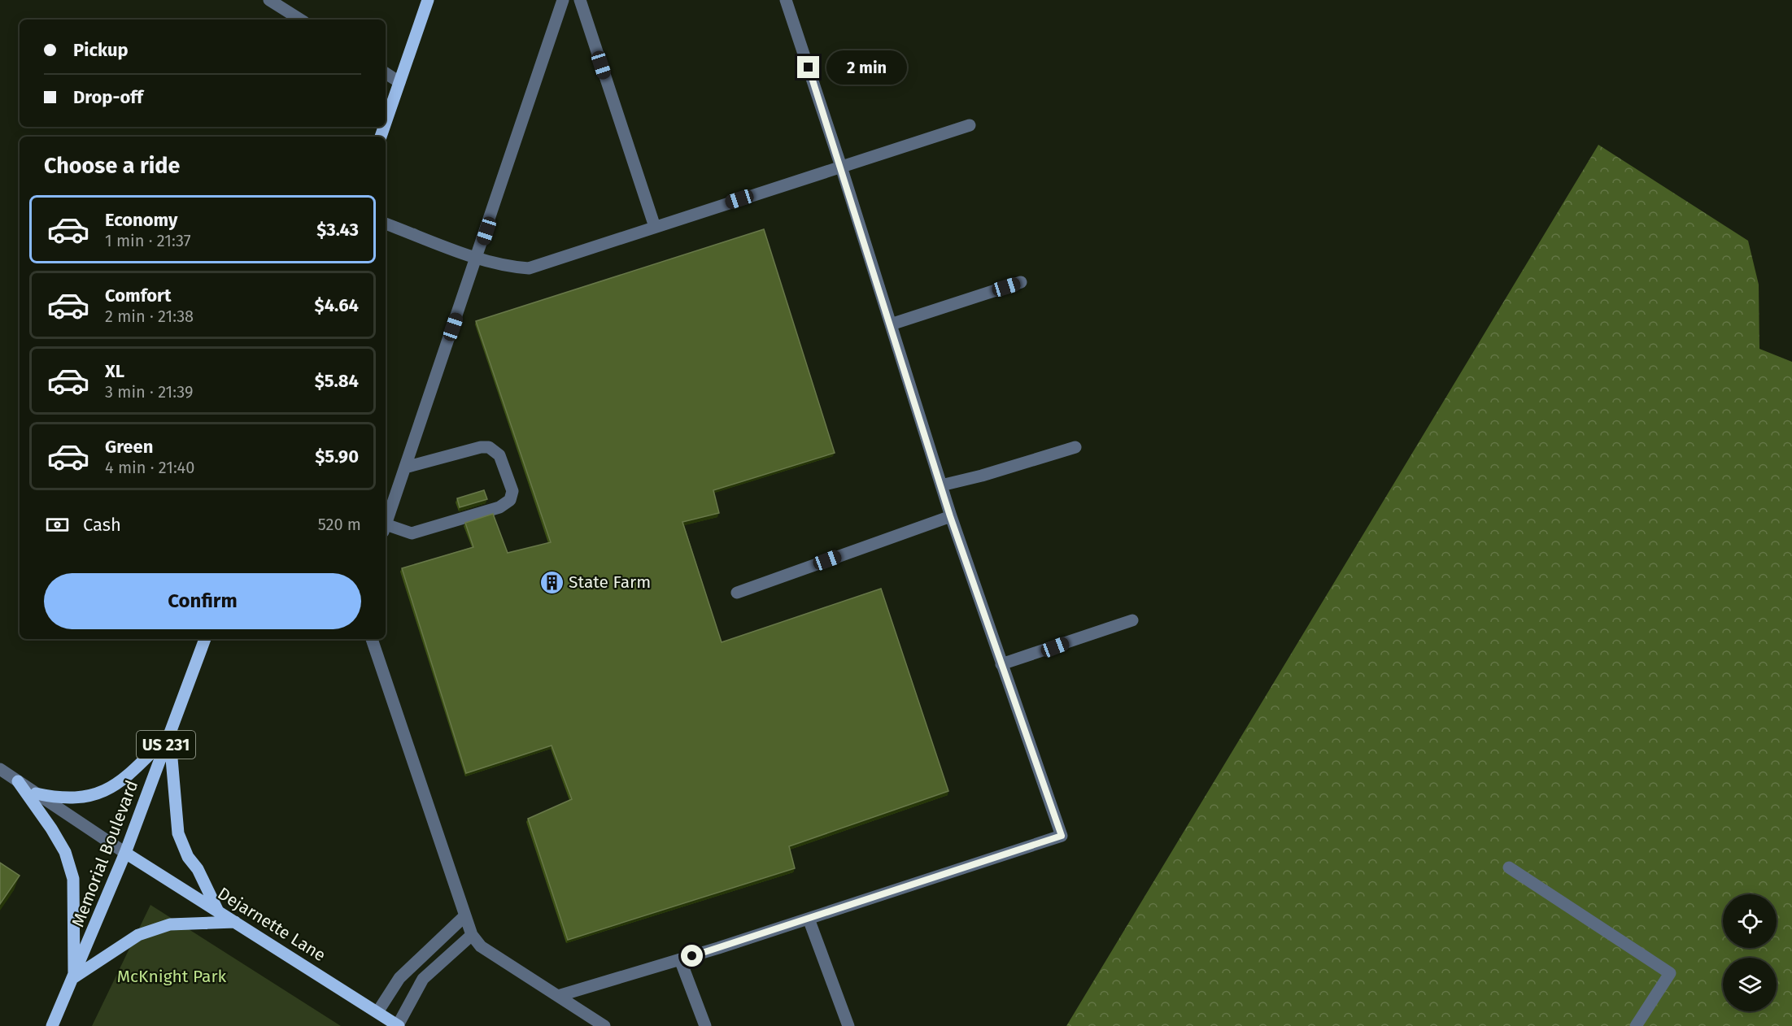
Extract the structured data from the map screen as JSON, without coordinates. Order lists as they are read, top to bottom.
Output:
{
  "streets": {
    "main road": ["US 231", "Memorial Boulevard", "Dejarnette Lane"]
  },
  "crossings": [
    ["Memorial Boulevard", "Dejarnette Lane"]
  ],
  "parks": ["McKnight Park"],
  "places": {
    "building": ["State Farm"]
  },
  "page": {
    "banner": ["Pickup", "Drop-off"],
    "bubble": "2 min",
    "heading": "Choose a ride",
    "list": [
      {
        "name": "Economy",
        "note": "1 min · 21:37",
        "value": "$3.43"
      },
      {
        "name": "Comfort",
        "note": "2 min · 21:38",
        "value": "$4.64"
      },
      {
        "name": "XL",
        "note": "3 min · 21:39",
        "value": "$5.84"
      },
      {
        "name": "Green",
        "note": "4 min · 21:40",
        "value": "$5.90"
      }
    ],
    "pay": ["Cash", "520 m"],
    "buttons": "Confirm"
  }
}
